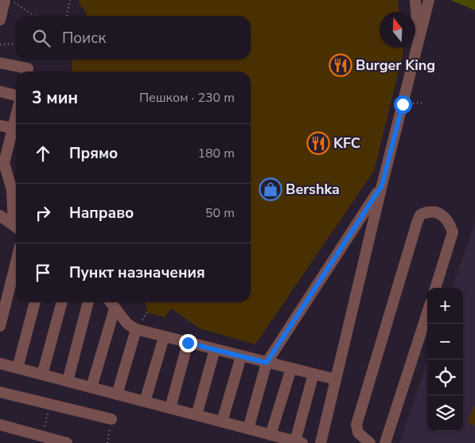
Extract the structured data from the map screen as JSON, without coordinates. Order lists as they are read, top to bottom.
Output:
{
  "places": {
    "restaurant": ["Burger King", "KFC"],
    "shop": ["Bershka"]
  },
  "north": "top",
  "page": {
    "search": "Поиск",
    "heading": ["3 мин", "Пешком · 230 m"],
    "list": [
      ["Прямо", "180 m"],
      ["Направо", "50 m"],
      "Пункт назначения"
    ],
    "map_buttons": ["+", "−"]
  }
}
